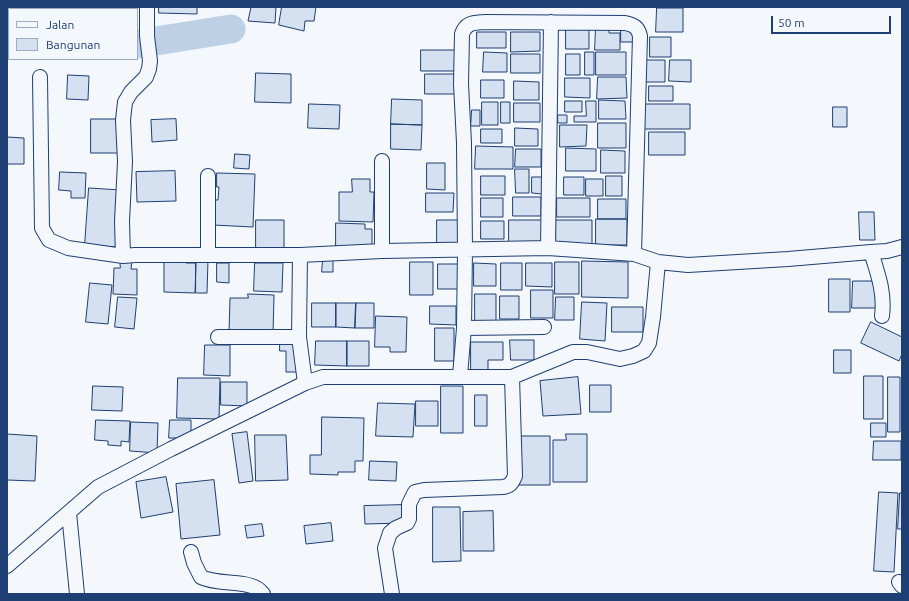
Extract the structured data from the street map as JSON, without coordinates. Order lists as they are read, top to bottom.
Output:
{
  "legend": ["Jalan", "Bangunan"],
  "scale_bar": "50 m"
}
